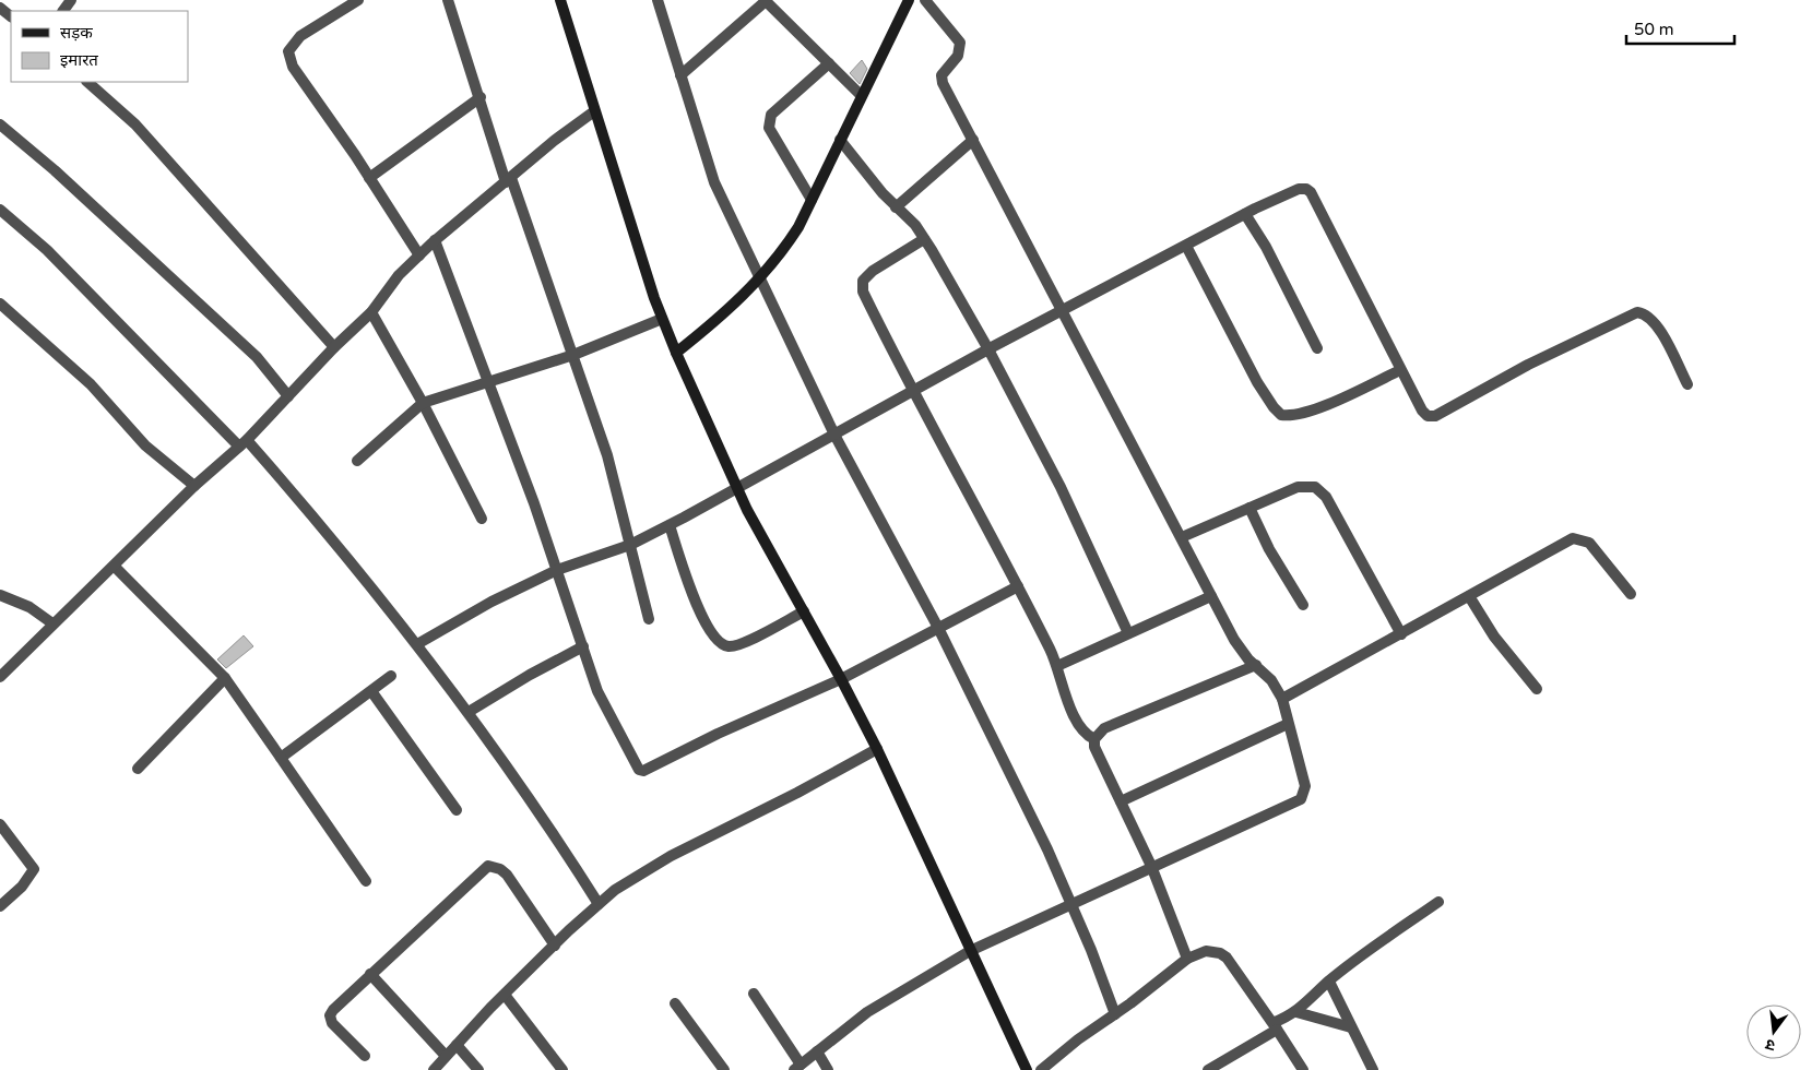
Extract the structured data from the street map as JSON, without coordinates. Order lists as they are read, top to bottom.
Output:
{
  "legend": ["सड़क", "इमारत"],
  "scale_bar": "50 m",
  "north": "bottom"
}
